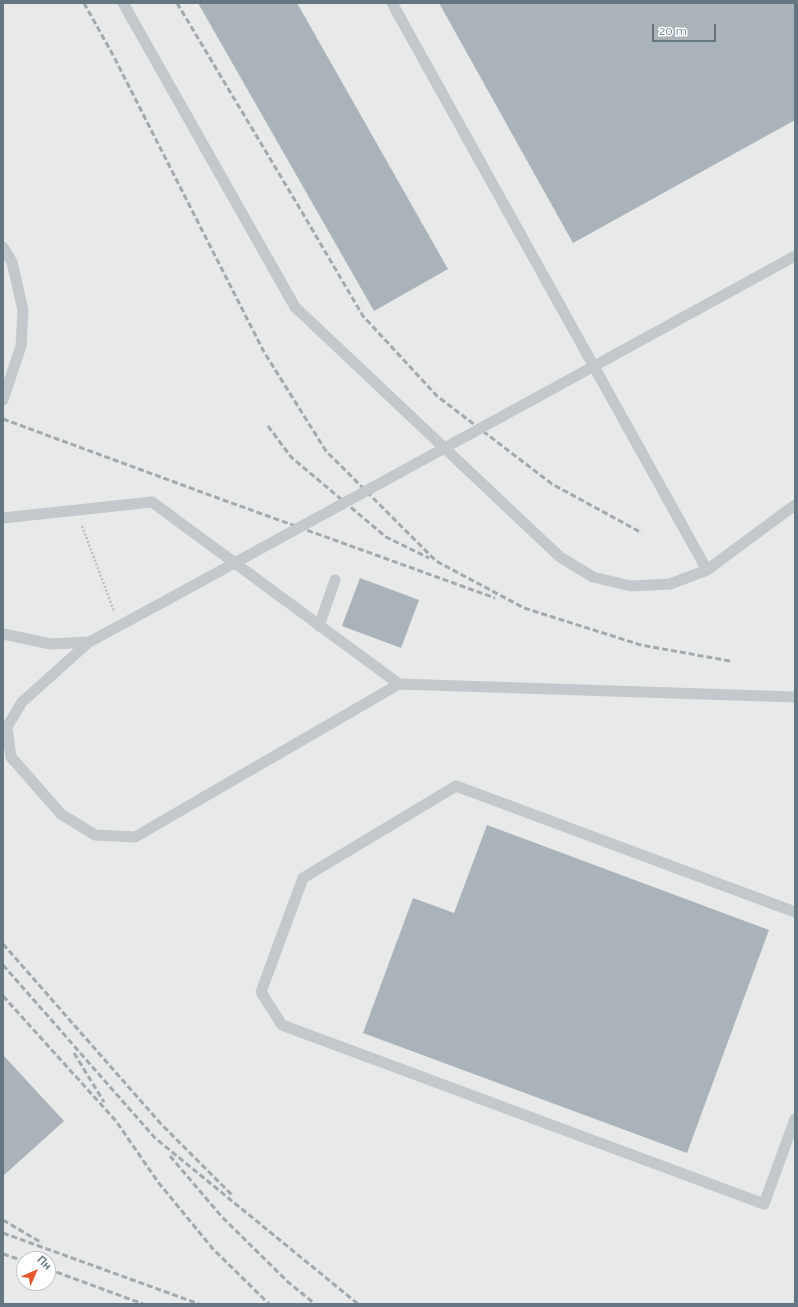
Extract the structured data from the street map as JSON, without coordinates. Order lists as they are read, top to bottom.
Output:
{
  "scale_bar": "20 m",
  "north": "top right"
}
